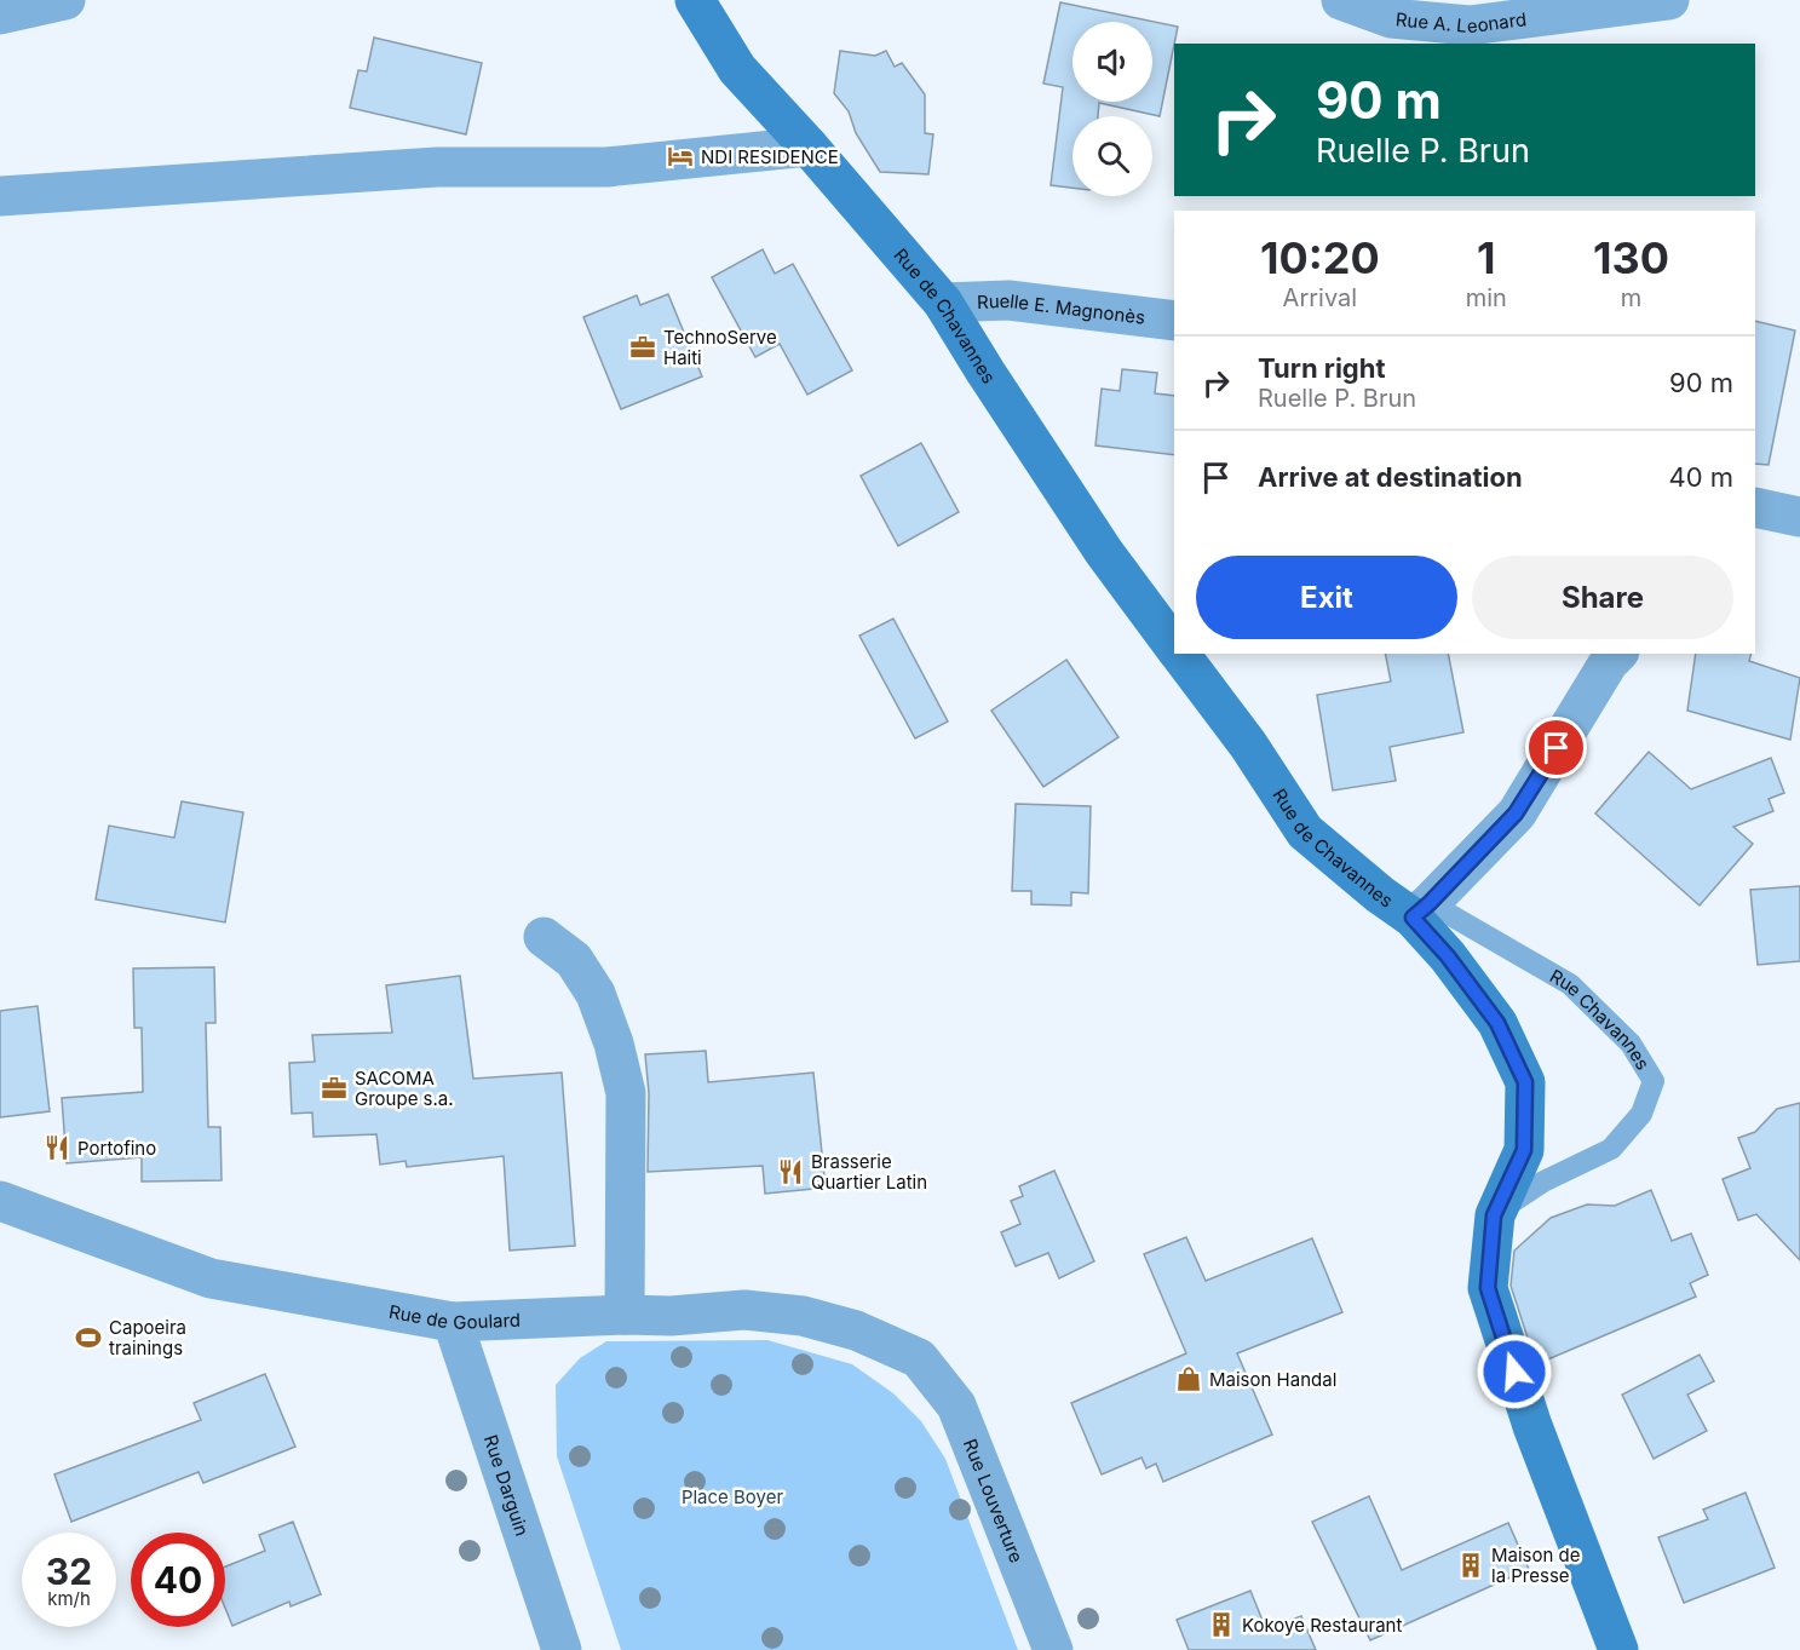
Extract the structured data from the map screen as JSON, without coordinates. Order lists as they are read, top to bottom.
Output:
{
  "streets": {
    "street": [
      "Rue A. Leonard",
      "Ruelle E. Magnonès",
      "Rue de Chavannes",
      "Rue de Goulard",
      "Rue Darguin",
      "Rue Louverture"
    ],
    "lane": ["Rue Chavannes"]
  },
  "crossings": [
    ["Ruelle E. Magnonès", "Rue de Chavannes"],
    ["Rue de Chavannes", "Rue Chavannes"],
    ["Rue de Goulard", "Rue Darguin"],
    ["Rue de Goulard", "Rue Louverture"]
  ],
  "parks": ["Place Boyer"],
  "places": {
    "hotel": ["NDI RESIDENCE"],
    "office": ["TechnoServe Haiti", "SACOMA Groupe s.a."],
    "restaurant": ["Portofino", "Brasserie Quartier Latin"],
    "sports": ["Capoeira trainings"],
    "shop": ["Maison Handal"],
    "building": ["Maison de la Presse", "Kokoye Restaurant"]
  },
  "page": {
    "turn": ["90 m", "Ruelle P. Brun"],
    "eta": [
      "10:20",
      "Arrival",
      "1",
      "min",
      "130",
      "m"
    ],
    "list": [
      {
        "name": "Turn right",
        "note": "Ruelle P. Brun",
        "value": "90 m"
      },
      {
        "name": "Arrive at destination",
        "value": "40 m"
      }
    ],
    "buttons": ["Exit", "Share"],
    "speed": "32 km/h",
    "limit": "40"
  }
}
